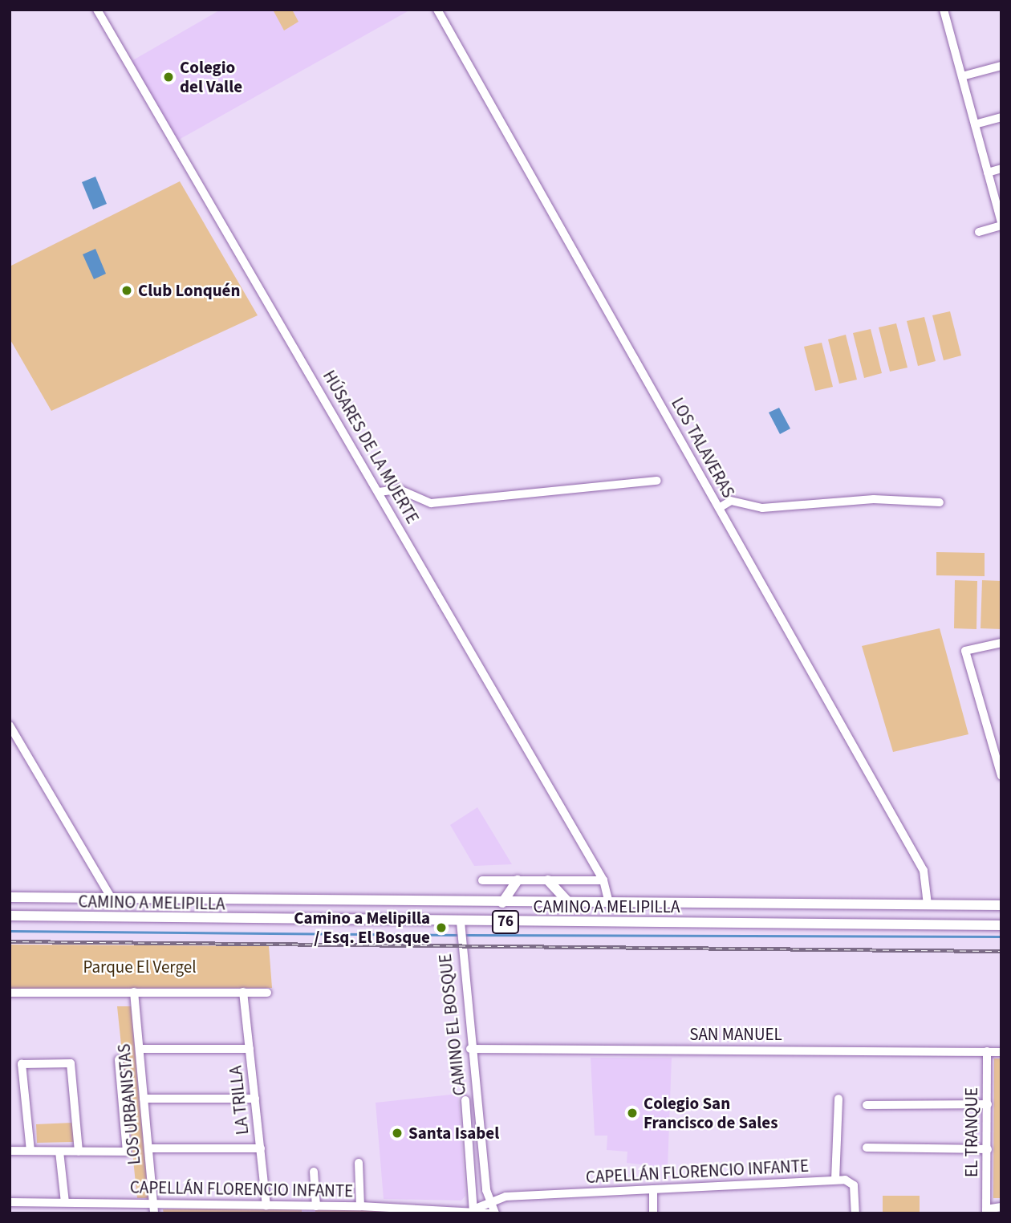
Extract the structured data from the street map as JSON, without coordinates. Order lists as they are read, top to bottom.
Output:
{
  "streets": {
    "main road": ["CAMINO A MELIPILLA", "76"],
    "street": [
      "HÚSARES DE LA MUERTE",
      "LOS TALAVERAS",
      "CAMINO EL BOSQUE",
      "SAN MANUEL",
      "LA TRILLA",
      "LOS URBANISTAS",
      "EL TRANQUE",
      "CAPELLÁN FLORENCIO INFANTE"
    ]
  },
  "crossings": [
    ["HÚSARES DE LA MUERTE", "CAMINO A MELIPILLA"],
    ["LOS TALAVERAS", "CAMINO A MELIPILLA"],
    ["CAMINO A MELIPILLA", "CAMINO EL BOSQUE"],
    ["CAMINO EL BOSQUE", "SAN MANUEL"],
    ["CAMINO EL BOSQUE", "CAPELLÁN FLORENCIO INFANTE"],
    ["SAN MANUEL", "EL TRANQUE"],
    ["LA TRILLA", "CAPELLÁN FLORENCIO INFANTE"],
    ["LOS URBANISTAS", "CAPELLÁN FLORENCIO INFANTE"]
  ],
  "parks": ["Parque El Vergel"],
  "places": [
    "Colegio del Valle",
    "Club Lonquén",
    "Camino a Melipilla / Esq. El Bosque",
    "Colegio San Francisco de Sales",
    "Santa Isabel"
  ]
}
